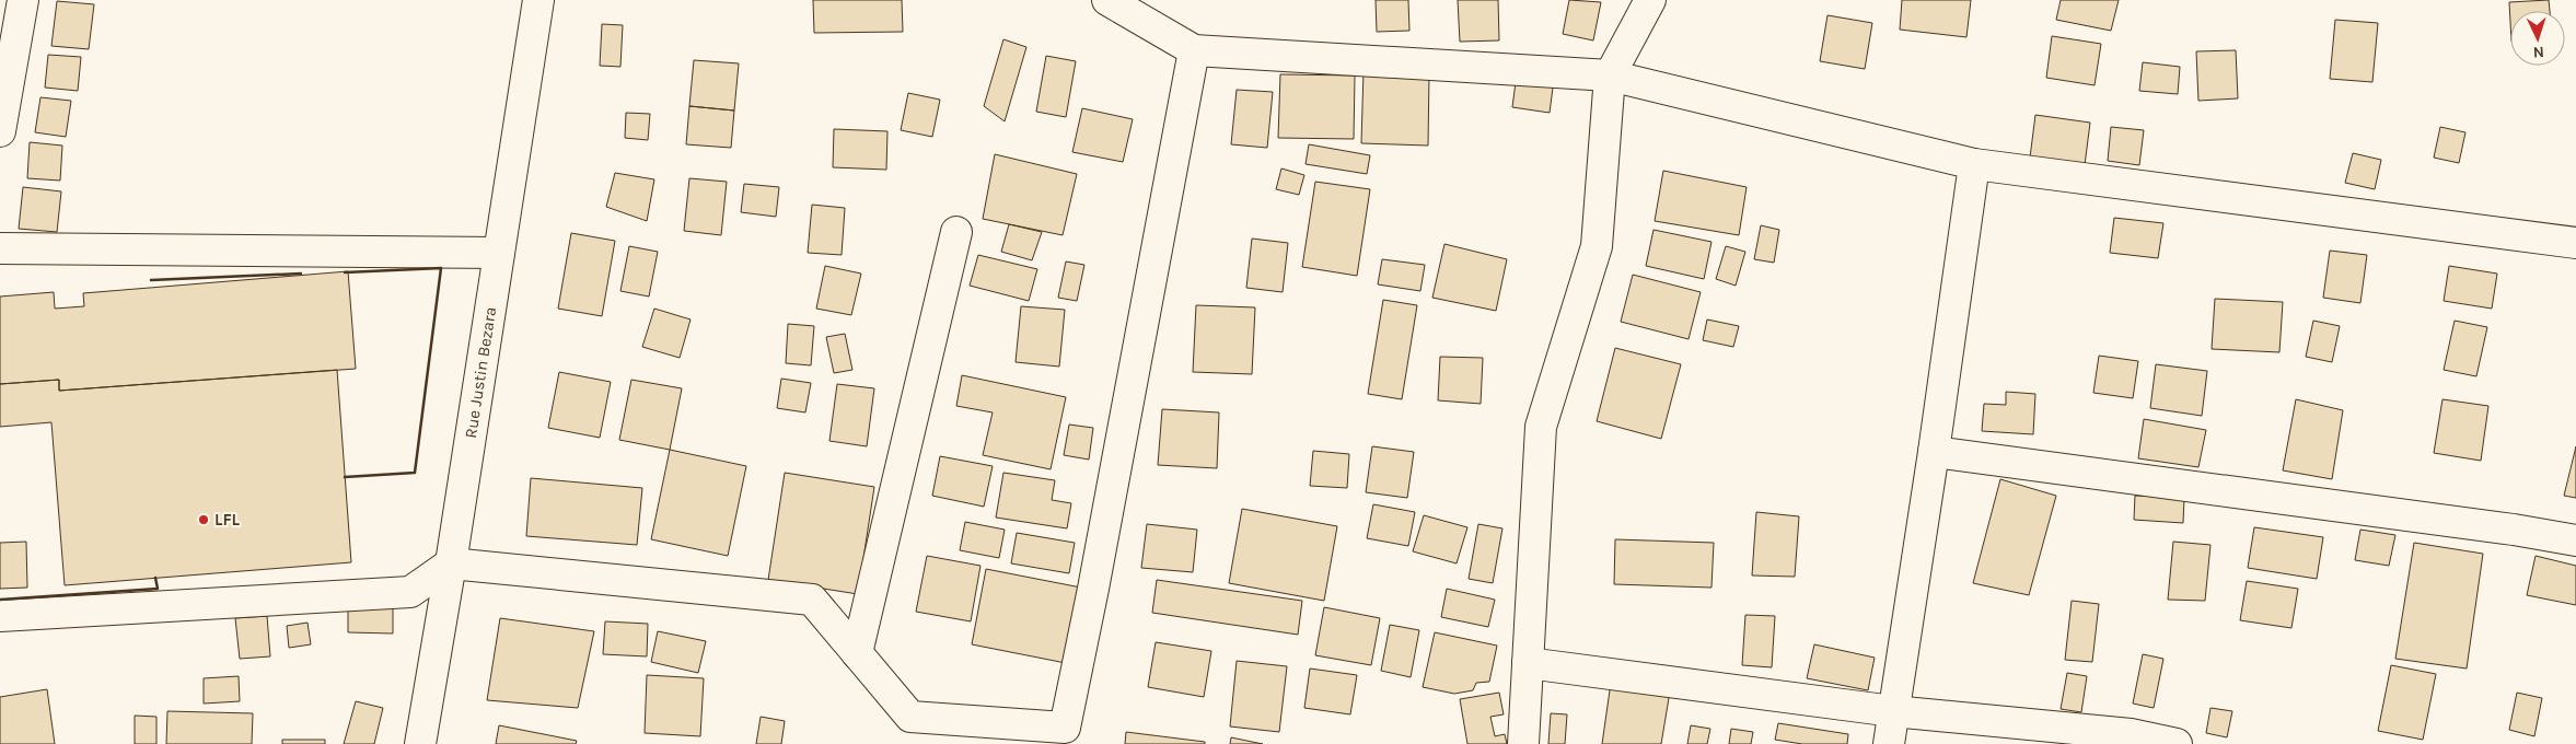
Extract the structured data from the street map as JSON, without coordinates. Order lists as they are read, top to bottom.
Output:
{
  "streets": {
    "street": ["Rue Justin Bezara"]
  },
  "places": ["LFL"],
  "north": "bottom"
}
